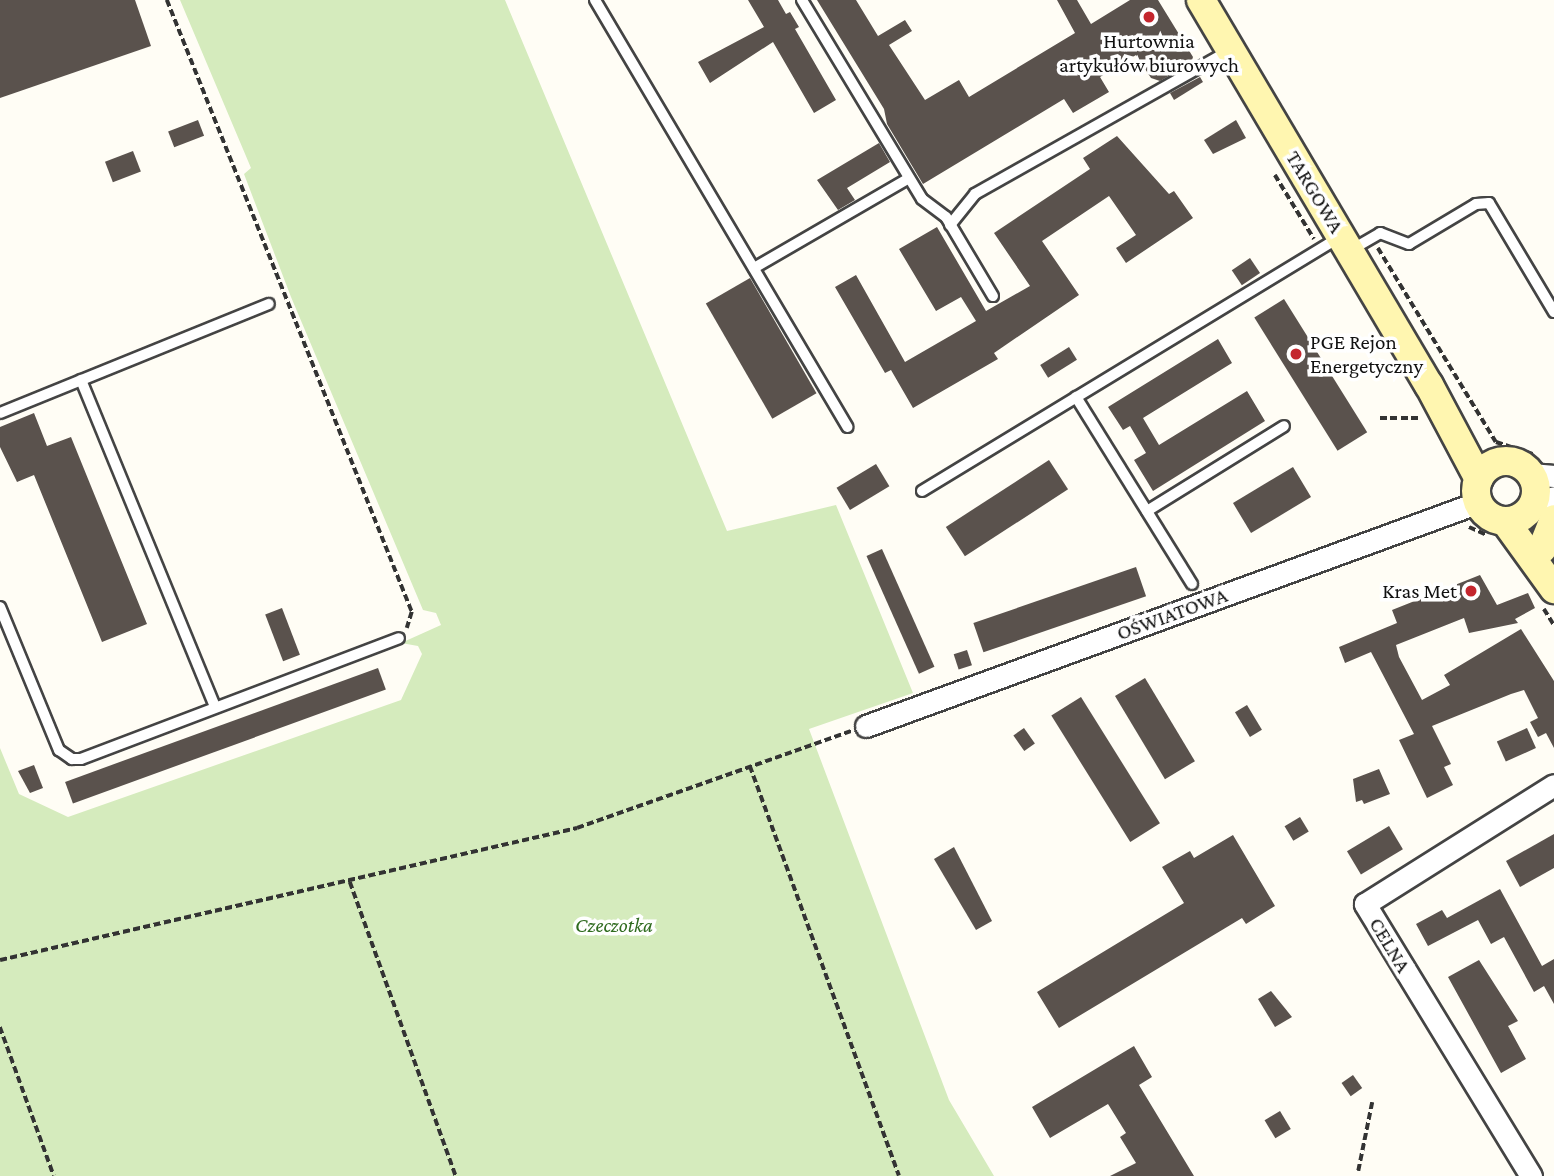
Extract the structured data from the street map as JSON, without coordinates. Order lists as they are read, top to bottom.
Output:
{
  "streets": {
    "street": ["TARGOWA", "OŚWIATOWA", "CELNA"]
  },
  "crossings": [
    ["TARGOWA", "OŚWIATOWA"]
  ],
  "parks": ["Czeczotka"],
  "places": ["Hurtownia artykułów biurowych", "PGE Rejon Energetyczny", "Kras Met"]
}
